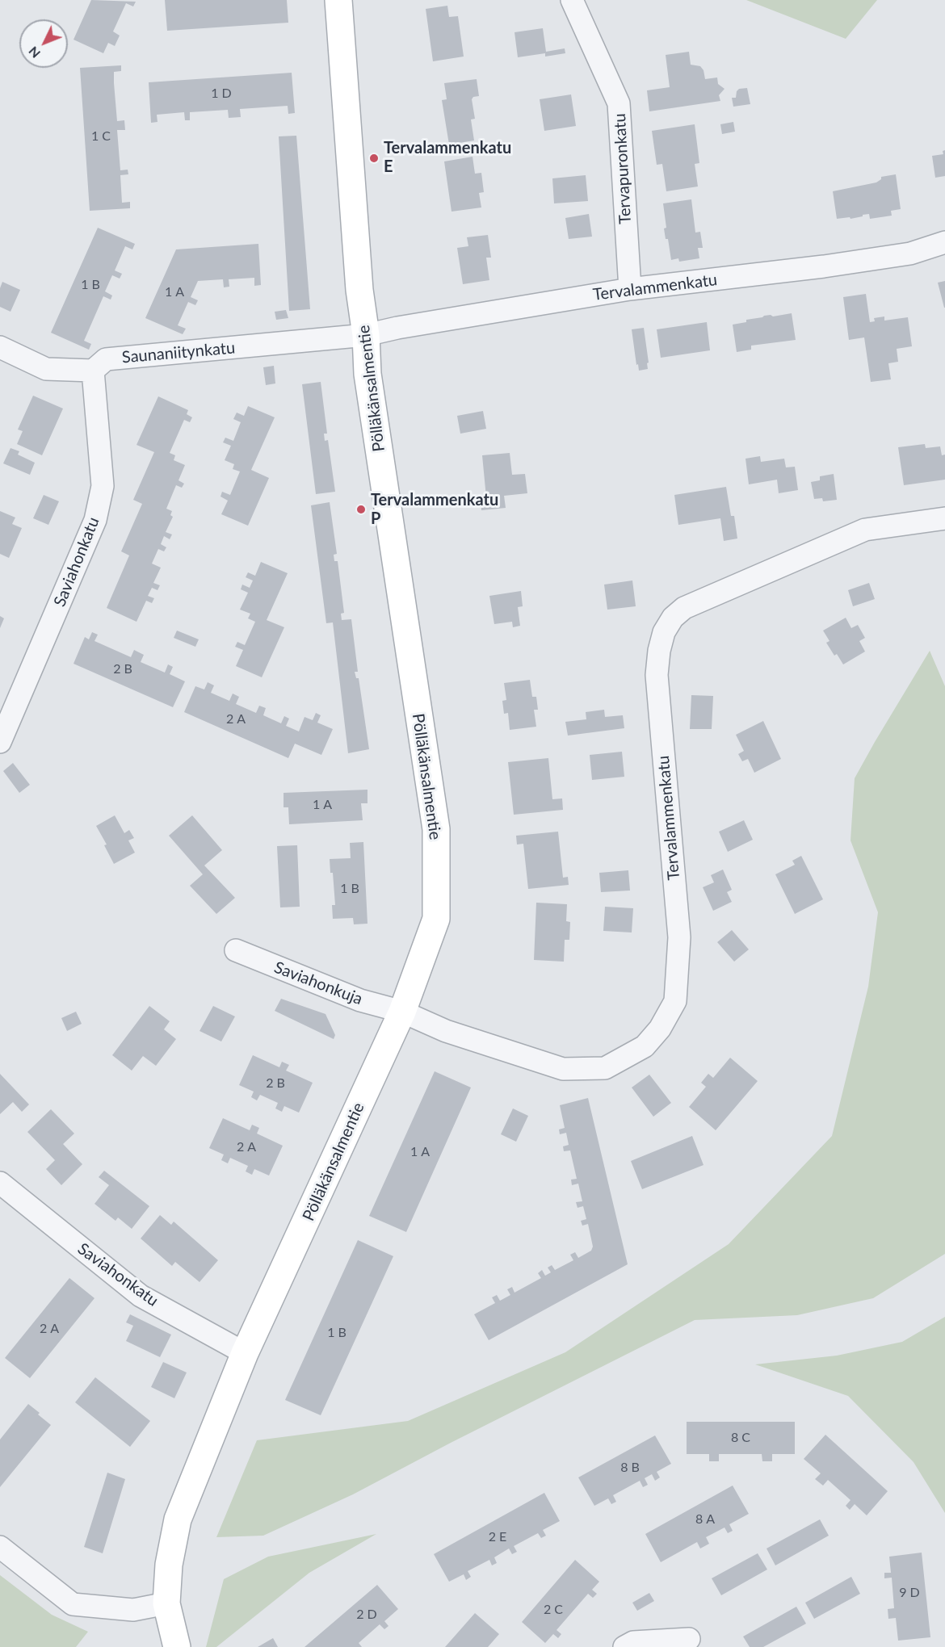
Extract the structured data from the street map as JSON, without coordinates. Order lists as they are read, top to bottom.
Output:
{
  "streets": {
    "street": [
      "Tervapuronkatu",
      "Tervalammenkatu",
      "Saunaniitynkatu",
      "Pölläkänsalmentie",
      "Saviahonkatu",
      "Saviahonkuja"
    ]
  },
  "crossings": [
    ["Tervapuronkatu", "Tervalammenkatu"],
    ["Tervalammenkatu", "Saunaniitynkatu"],
    ["Tervalammenkatu", "Pölläkänsalmentie"],
    ["Tervalammenkatu", "Saviahonkuja"],
    ["Saunaniitynkatu", "Pölläkänsalmentie"],
    ["Saunaniitynkatu", "Saviahonkatu"],
    ["Pölläkänsalmentie", "Saviahonkatu"],
    ["Pölläkänsalmentie", "Saviahonkuja"]
  ],
  "places": ["Tervalammenkatu E", "Tervalammenkatu P"],
  "house_numbers": [
    "1 D",
    "1 C",
    "1 B",
    "1 A",
    "2 B",
    "2 A",
    "1 A",
    "1 B",
    "2 B",
    "2 A",
    "1 A",
    "2 A",
    "1 B",
    "8 C",
    "8 B",
    "8 A",
    "2 E",
    "9 D",
    "2 C",
    "2 D"
  ],
  "north": "bottom left"
}
